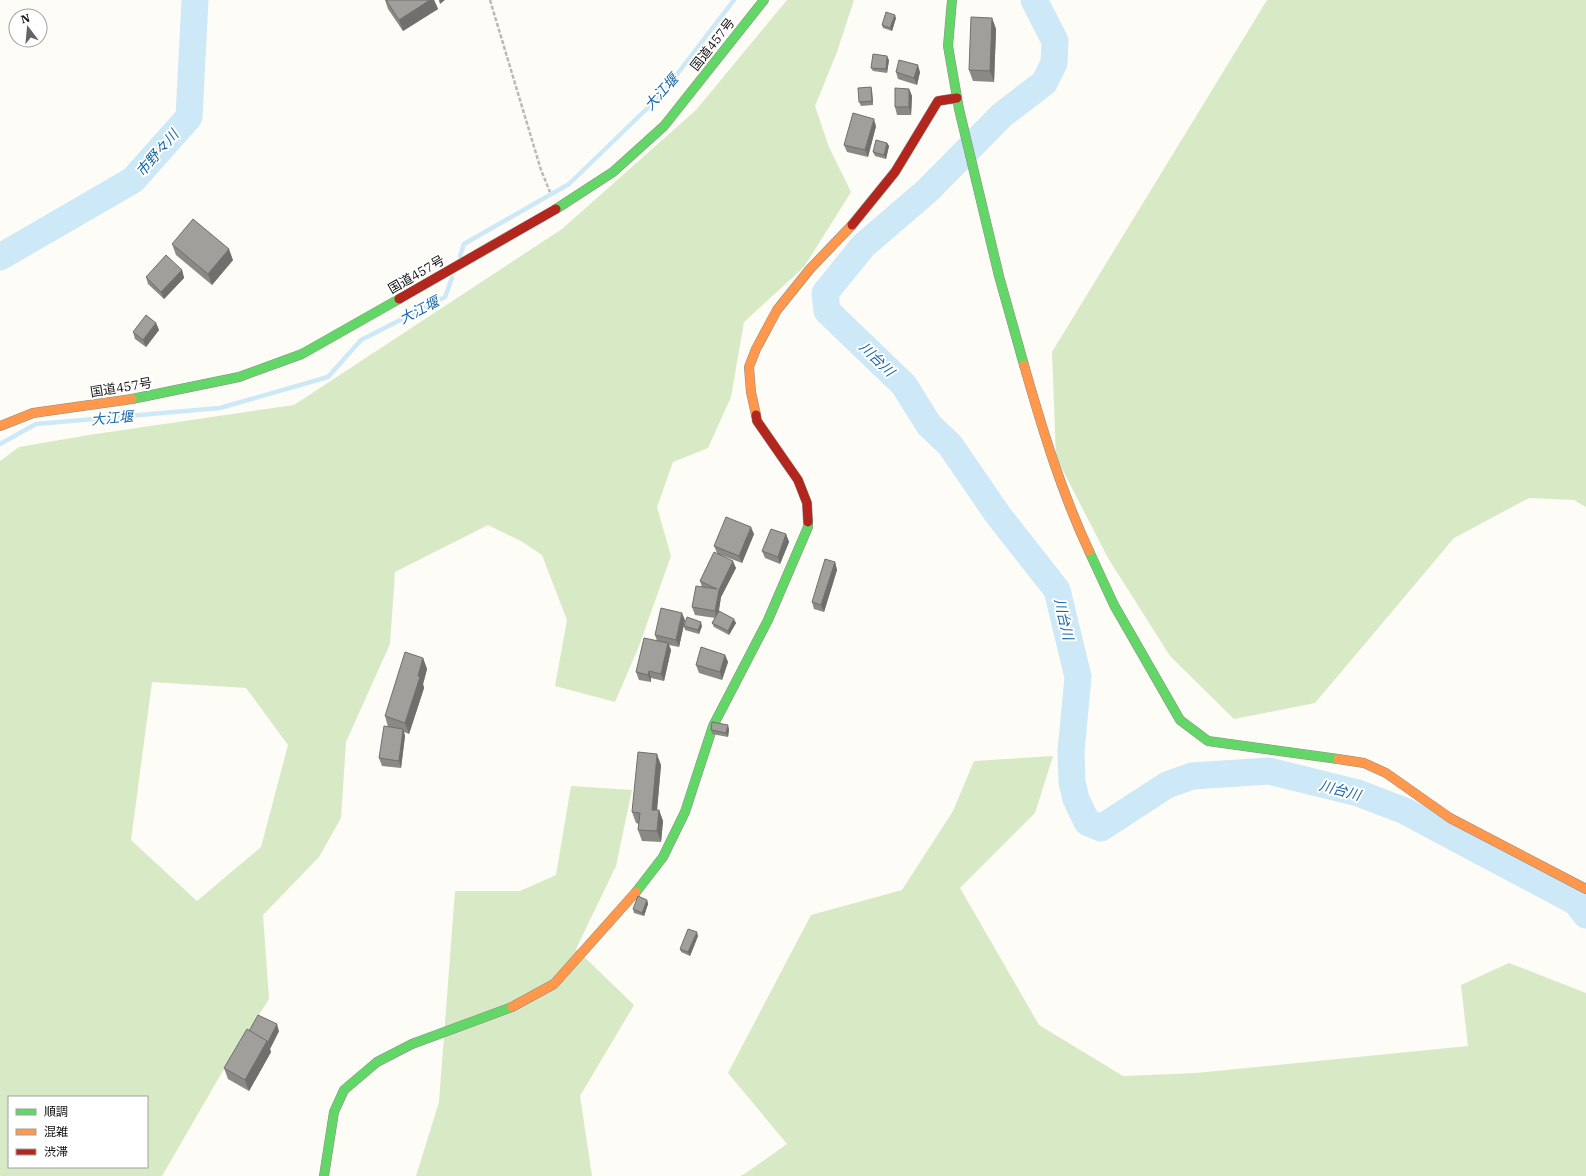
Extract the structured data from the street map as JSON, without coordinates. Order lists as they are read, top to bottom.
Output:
{
  "streets": {
    "main road": ["国道457号"]
  },
  "water": ["大江堰", "市野々川", "川台川"],
  "legend": ["順調", "混雑", "渋滞"],
  "north": "top"
}
